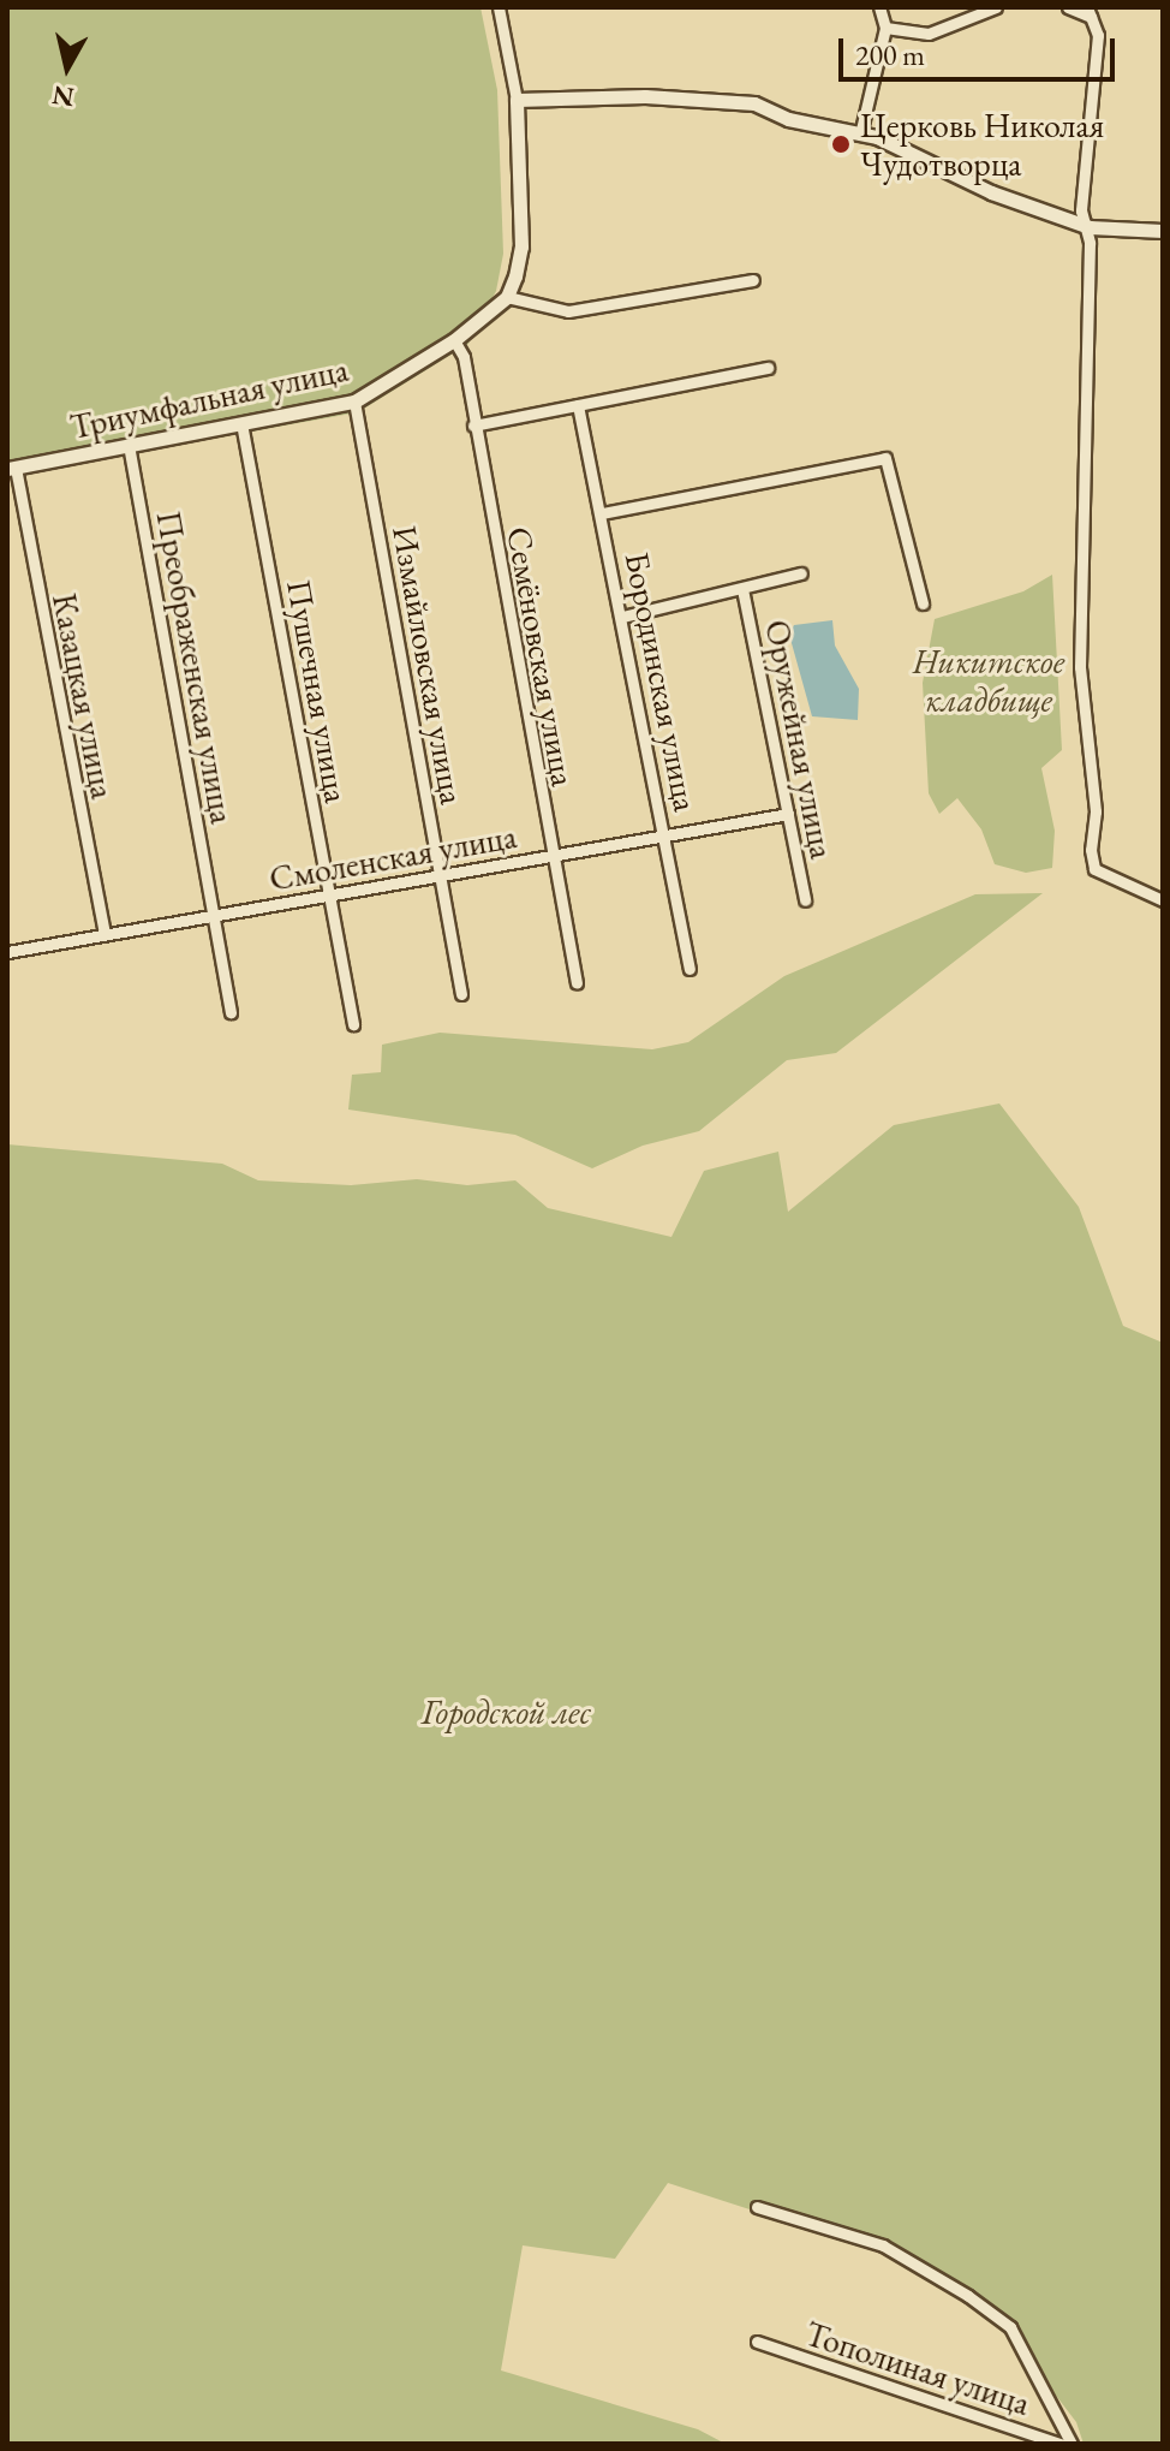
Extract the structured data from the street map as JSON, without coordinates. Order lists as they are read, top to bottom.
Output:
{
  "streets": {
    "street": [
      "Триумфальная улица",
      "Семёновская улица",
      "Измайловская улица",
      "Преображенская улица",
      "Бородинская улица",
      "Пушечная улица",
      "Казацкая улица",
      "Оружейная улица",
      "Смоленская улица",
      "Тополиная улица"
    ]
  },
  "crossings": [
    ["Триумфальная улица", "Семёновская улица"],
    ["Триумфальная улица", "Измайловская улица"],
    ["Триумфальная улица", "Преображенская улица"],
    ["Триумфальная улица", "Пушечная улица"],
    ["Триумфальная улица", "Казацкая улица"],
    ["Семёновская улица", "Смоленская улица"],
    ["Измайловская улица", "Смоленская улица"],
    ["Преображенская улица", "Смоленская улица"],
    ["Бородинская улица", "Смоленская улица"],
    ["Пушечная улица", "Смоленская улица"],
    ["Казацкая улица", "Смоленская улица"],
    ["Оружейная улица", "Смоленская улица"]
  ],
  "parks": ["Никитское кладбище", "Городской лес"],
  "places": ["Церковь Николая Чудотворца"],
  "scale_bar": "200 m",
  "north": "bottom"
}
